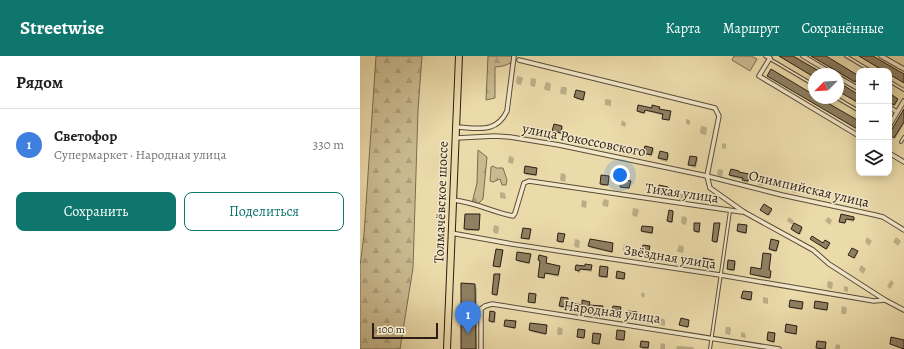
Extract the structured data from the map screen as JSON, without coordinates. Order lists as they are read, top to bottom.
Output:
{
  "streets": {
    "main road": ["Толмачёвское шоссе"],
    "street": [
      "улица Рокоссовского",
      "Олимпийская улица",
      "Тихая улица",
      "Звёздная улица",
      "Народная улица"
    ]
  },
  "crossings": [
    ["улица Рокоссовского", "Олимпийская улица"],
    ["улица Рокоссовского", "Толмачёвское шоссе"],
    ["Тихая улица", "Толмачёвское шоссе"],
    ["Толмачёвское шоссе", "Звёздная улица"]
  ],
  "scale_bar": "100 m",
  "north": "bottom left",
  "page": {
    "header": "Streetwise",
    "nav": ["Карта", "Маршрут", "Сохранённые"],
    "heading": "Рядом",
    "map_buttons": ["+", "−"],
    "list": [
      {
        "mark": "1",
        "name": "Светофор",
        "note": "Супермаркет · Народная улица",
        "value": "330 m"
      }
    ],
    "buttons": ["Сохранить", "Поделиться"],
    "pins": "1",
    "scale": "100 m"
  }
}
